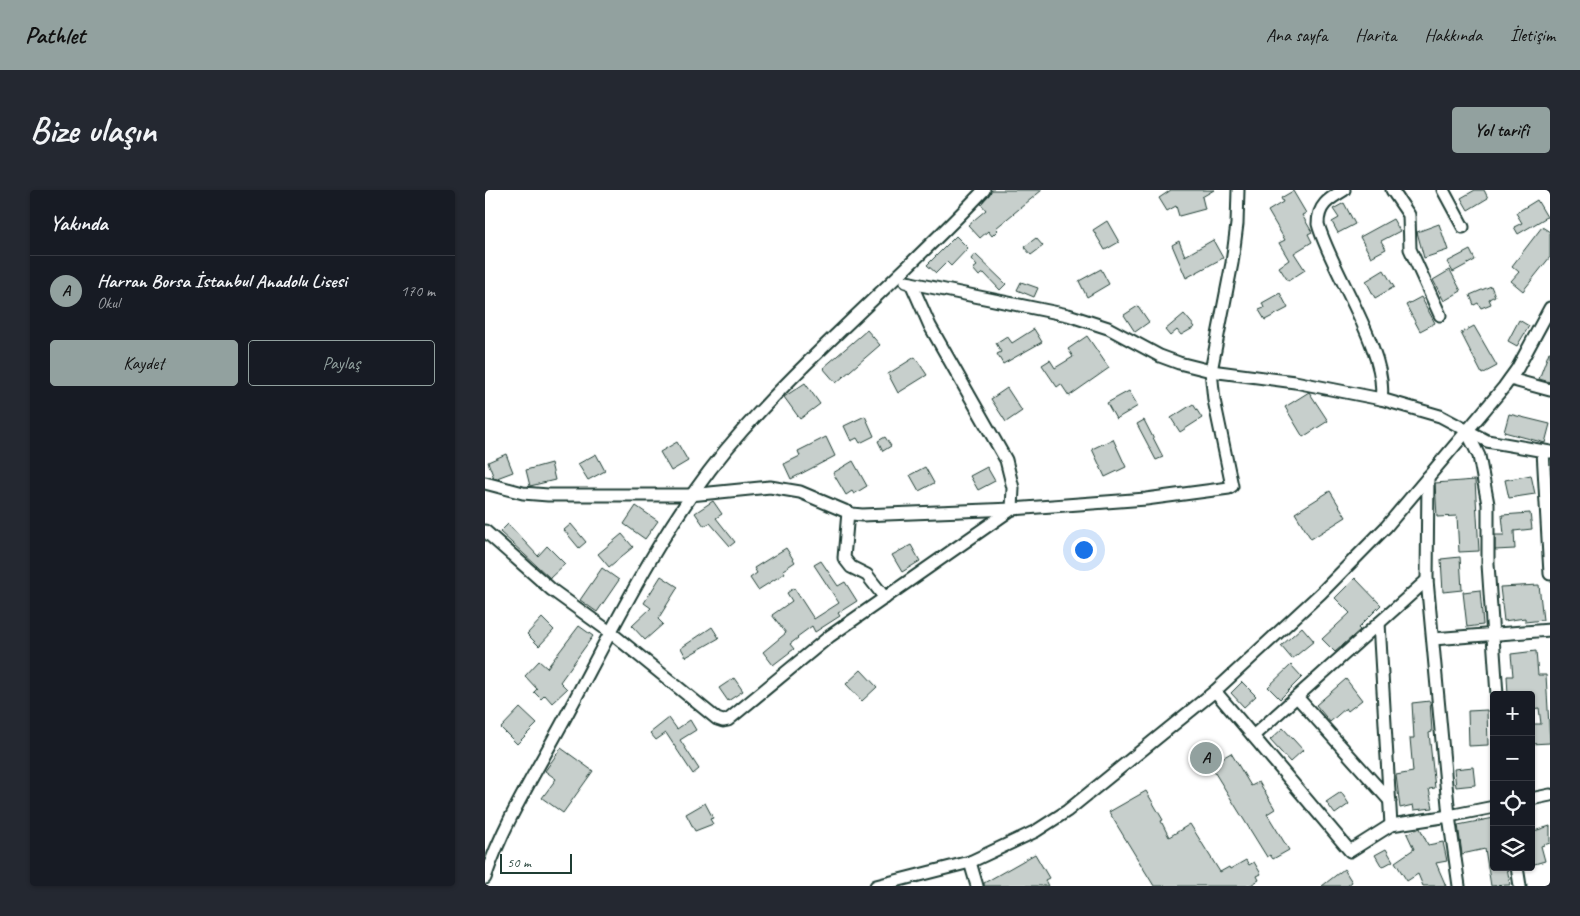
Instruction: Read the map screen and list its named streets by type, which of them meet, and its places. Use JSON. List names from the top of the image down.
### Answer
{
  "scale_bar": "50 m",
  "page": {
    "header": "Pathlet",
    "nav": [
      "Ana sayfa",
      "Harita",
      "Hakkında",
      "İletişim"
    ],
    "buttons": [
      "Yol tarifi",
      ["Kaydet", "Paylaş"]
    ],
    "title": "Bize ulaşın",
    "heading": "Yakında",
    "list": [
      {
        "mark": "A",
        "name": "Harran Borsa İstanbul Anadolu Lisesi",
        "note": "Okul",
        "value": "170 m"
      }
    ],
    "map_buttons": ["+", "−"],
    "pins": "A",
    "scale": "50 m"
  }
}
